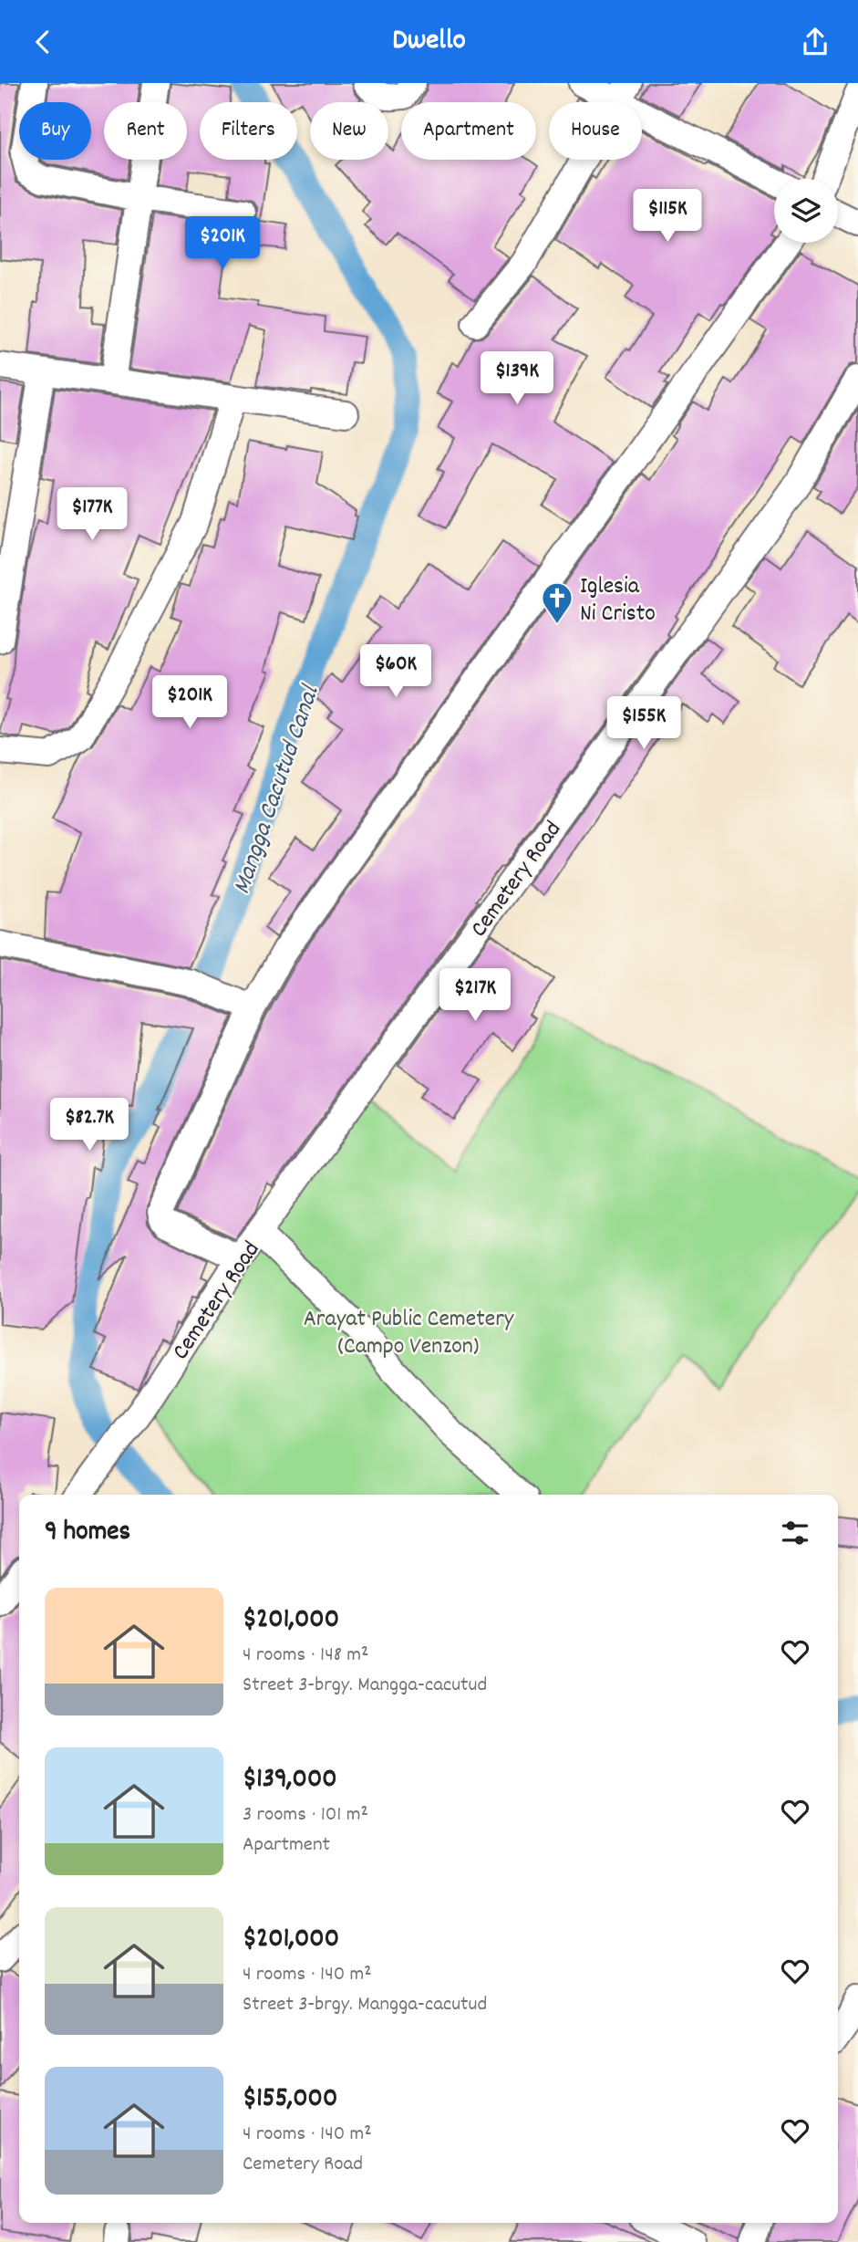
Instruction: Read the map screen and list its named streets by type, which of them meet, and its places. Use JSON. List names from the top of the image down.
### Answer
{
  "streets": {
    "street": ["Cemetery Road"]
  },
  "water": ["Mangga Cacutud Canal"],
  "parks": ["Arayat Public Cemetery (Campo Venzon)"],
  "places": {
    "church": ["Iglesia Ni Cristo"]
  },
  "page": {
    "header": "Dwello",
    "chip": [
      "Buy",
      "Rent",
      "Filters",
      "New",
      "Apartment",
      "House"
    ],
    "price": [
      "$115K",
      "$201K",
      "$139K",
      "$177K",
      "$60K",
      "$201K",
      "$155K",
      "$217K",
      "$82.7K"
    ],
    "heading": "9 homes",
    "list": [
      {
        "name": "$201,000",
        "note": "4 rooms · 148 m² · Street 3-brgy. Mangga-cacutud"
      },
      {
        "name": "$139,000",
        "note": "3 rooms · 101 m² · Apartment"
      },
      {
        "name": "$201,000",
        "note": "4 rooms · 140 m² · Street 3-brgy. Mangga-cacutud"
      },
      {
        "name": "$155,000",
        "note": "4 rooms · 140 m² · Cemetery Road"
      }
    ]
  }
}
